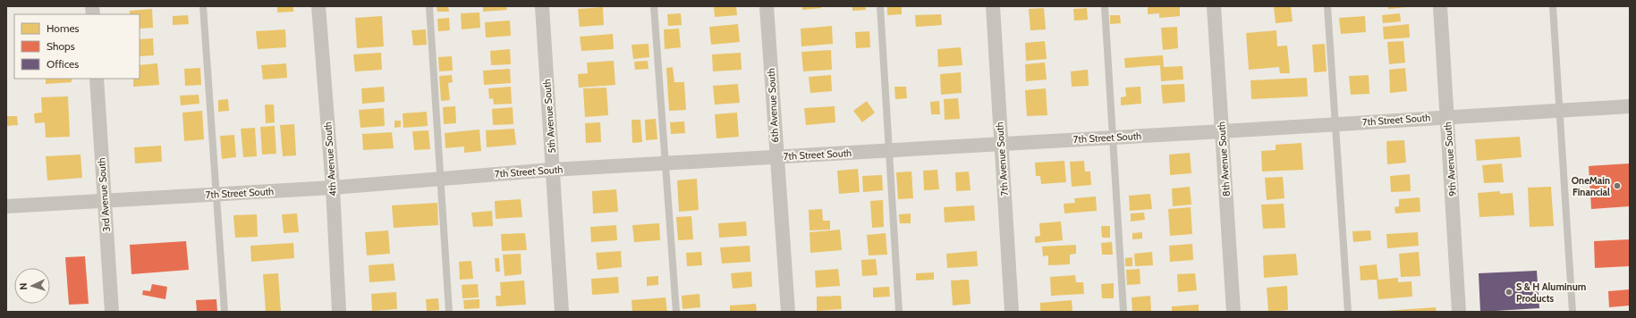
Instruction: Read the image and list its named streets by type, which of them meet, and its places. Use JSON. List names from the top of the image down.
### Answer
{
  "streets": {
    "street": [
      "6th Avenue South",
      "5th Avenue South",
      "7th Street South",
      "4th Avenue South",
      "7th Avenue South",
      "8th Avenue South",
      "9th Avenue South",
      "3rd Avenue South"
    ]
  },
  "crossings": [
    ["6th Avenue South", "7th Street South"],
    ["5th Avenue South", "7th Street South"],
    ["7th Street South", "4th Avenue South"],
    ["7th Street South", "7th Avenue South"],
    ["7th Street South", "8th Avenue South"],
    ["7th Street South", "9th Avenue South"],
    ["7th Street South", "3rd Avenue South"]
  ],
  "places": ["OneMain Financial", "S & H Aluminum Products"],
  "legend": ["Homes", "Shops", "Offices"],
  "north": "left"
}
